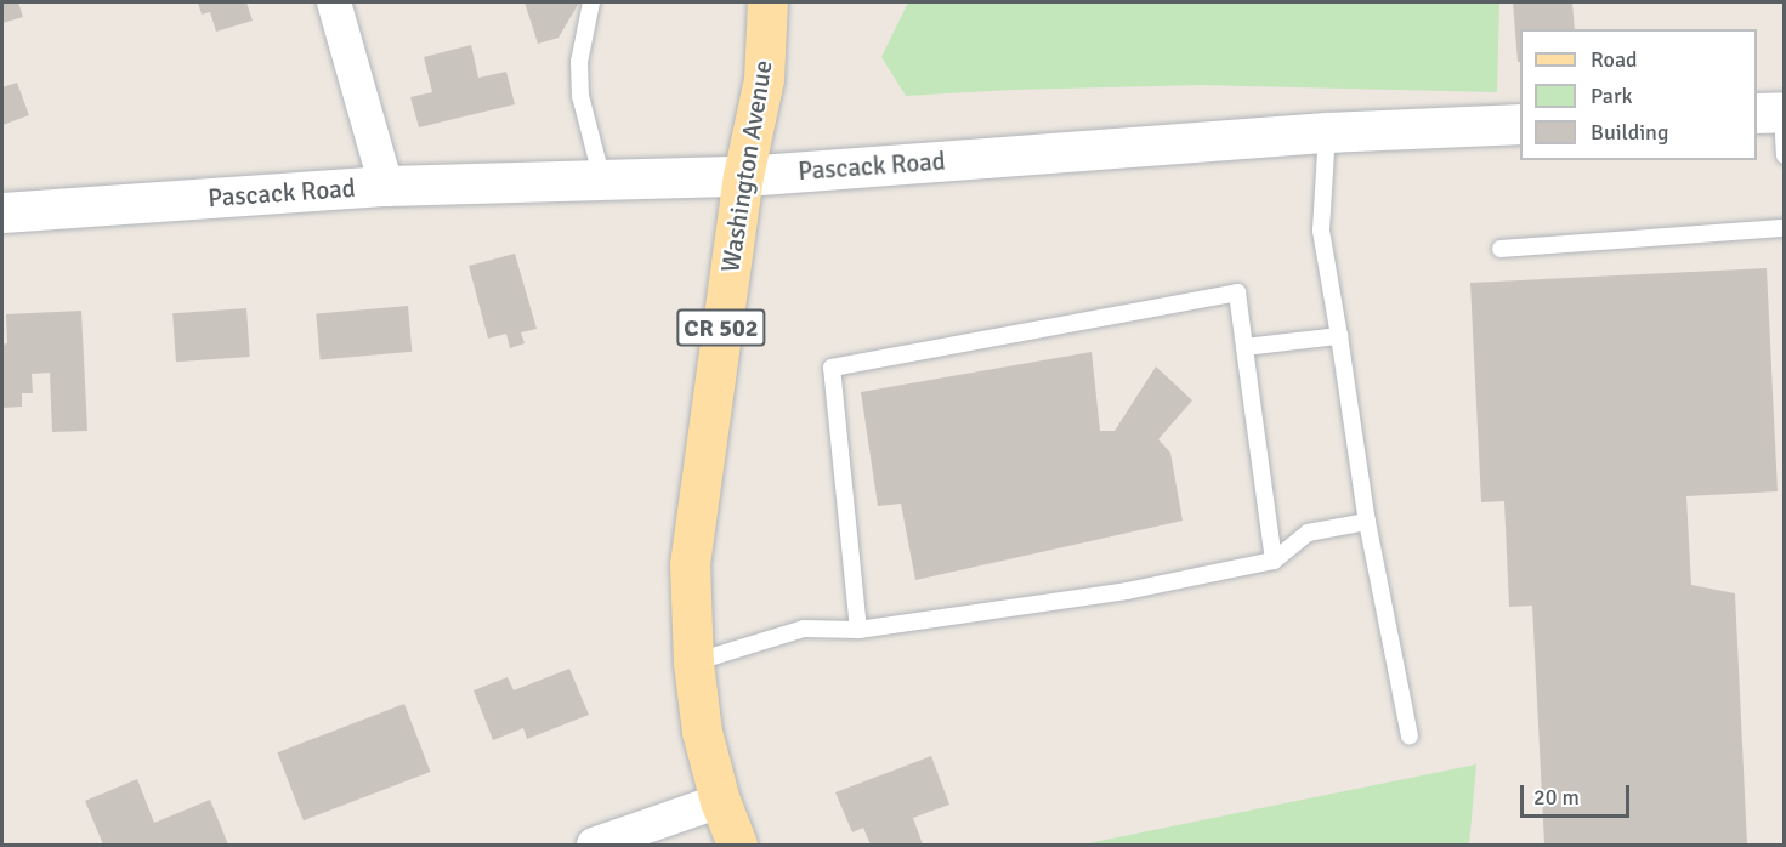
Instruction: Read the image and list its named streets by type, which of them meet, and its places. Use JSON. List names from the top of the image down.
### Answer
{
  "streets": {
    "main road": ["Washington Avenue", "CR 502"],
    "street": ["Pascack Road"]
  },
  "crossings": [
    ["Washington Avenue", "Pascack Road"]
  ],
  "legend": ["Road", "Park", "Building"],
  "scale_bar": "20 m"
}
